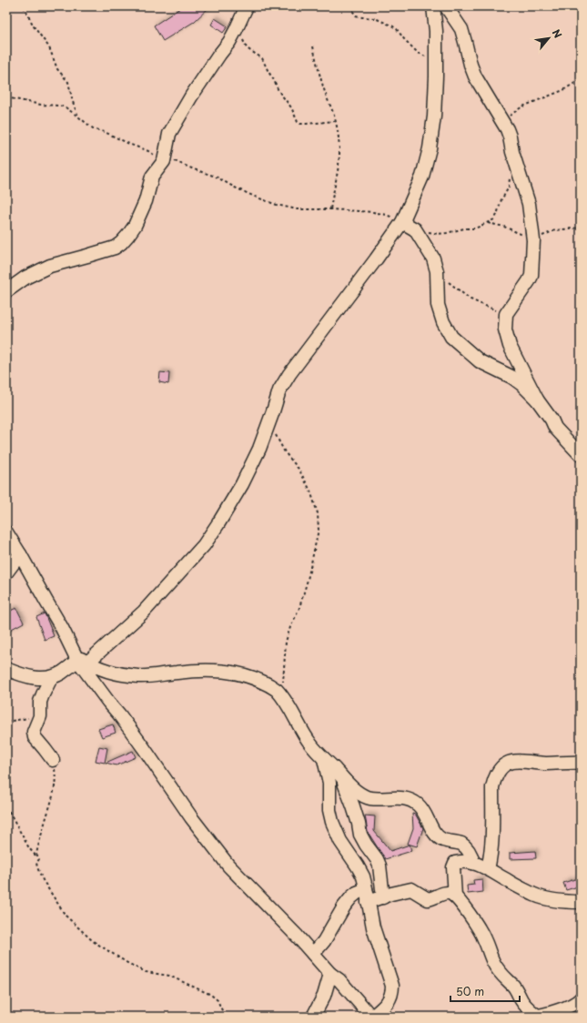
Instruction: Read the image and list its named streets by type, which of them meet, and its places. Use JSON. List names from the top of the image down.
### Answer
{
  "scale_bar": "50 m",
  "north": "top right"
}
